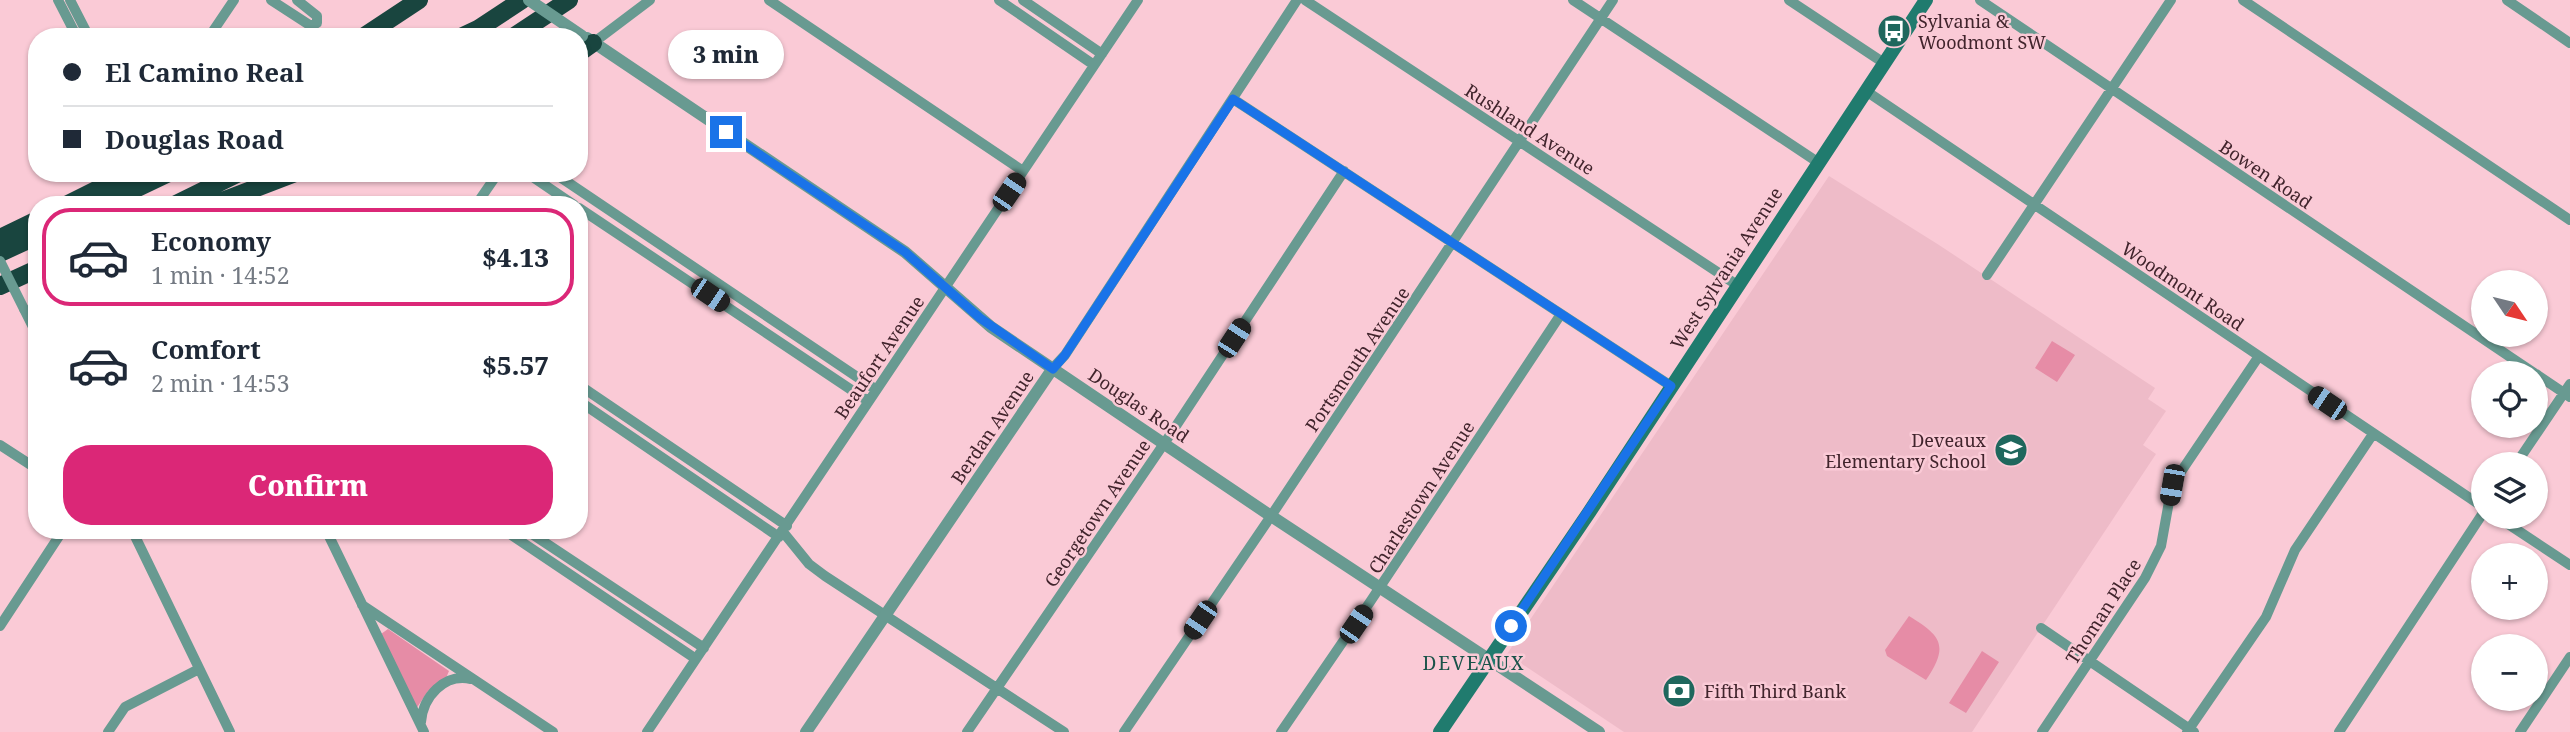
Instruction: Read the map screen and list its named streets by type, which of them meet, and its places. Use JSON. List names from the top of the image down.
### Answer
{
  "streets": {
    "main road": ["West Sylvania Avenue"],
    "street": [
      "Rushland Avenue",
      "Bowen Road",
      "Woodmont Road",
      "Beaufort Avenue",
      "Portsmouth Avenue",
      "Douglas Road",
      "Berdan Avenue",
      "Charlestown Avenue",
      "Georgetown Avenue",
      "Thoman Place"
    ]
  },
  "crossings": [
    ["Rushland Avenue", "West Sylvania Avenue"],
    ["Rushland Avenue", "Portsmouth Avenue"],
    ["West Sylvania Avenue", "Woodmont Road"],
    ["West Sylvania Avenue", "Douglas Road"],
    ["Woodmont Road", "Thoman Place"],
    ["Beaufort Avenue", "Douglas Road"],
    ["Portsmouth Avenue", "Douglas Road"],
    ["Douglas Road", "Berdan Avenue"],
    ["Douglas Road", "Charlestown Avenue"],
    ["Douglas Road", "Georgetown Avenue"]
  ],
  "districts": ["DEVEAUX"],
  "places": {
    "bus stop": ["Sylvania & Woodmont SW"],
    "school or university": ["Deveaux Elementary School"],
    "bank": ["Fifth Third Bank"]
  },
  "north": "bottom right",
  "page": {
    "banner": ["El Camino Real", "Douglas Road"],
    "bubble": "3 min",
    "list": [
      {
        "name": "Economy",
        "note": "1 min · 14:52",
        "value": "$4.13"
      },
      {
        "name": "Comfort",
        "note": "2 min · 14:53",
        "value": "$5.57"
      }
    ],
    "map_buttons": ["+", "−"],
    "buttons": "Confirm"
  }
}
